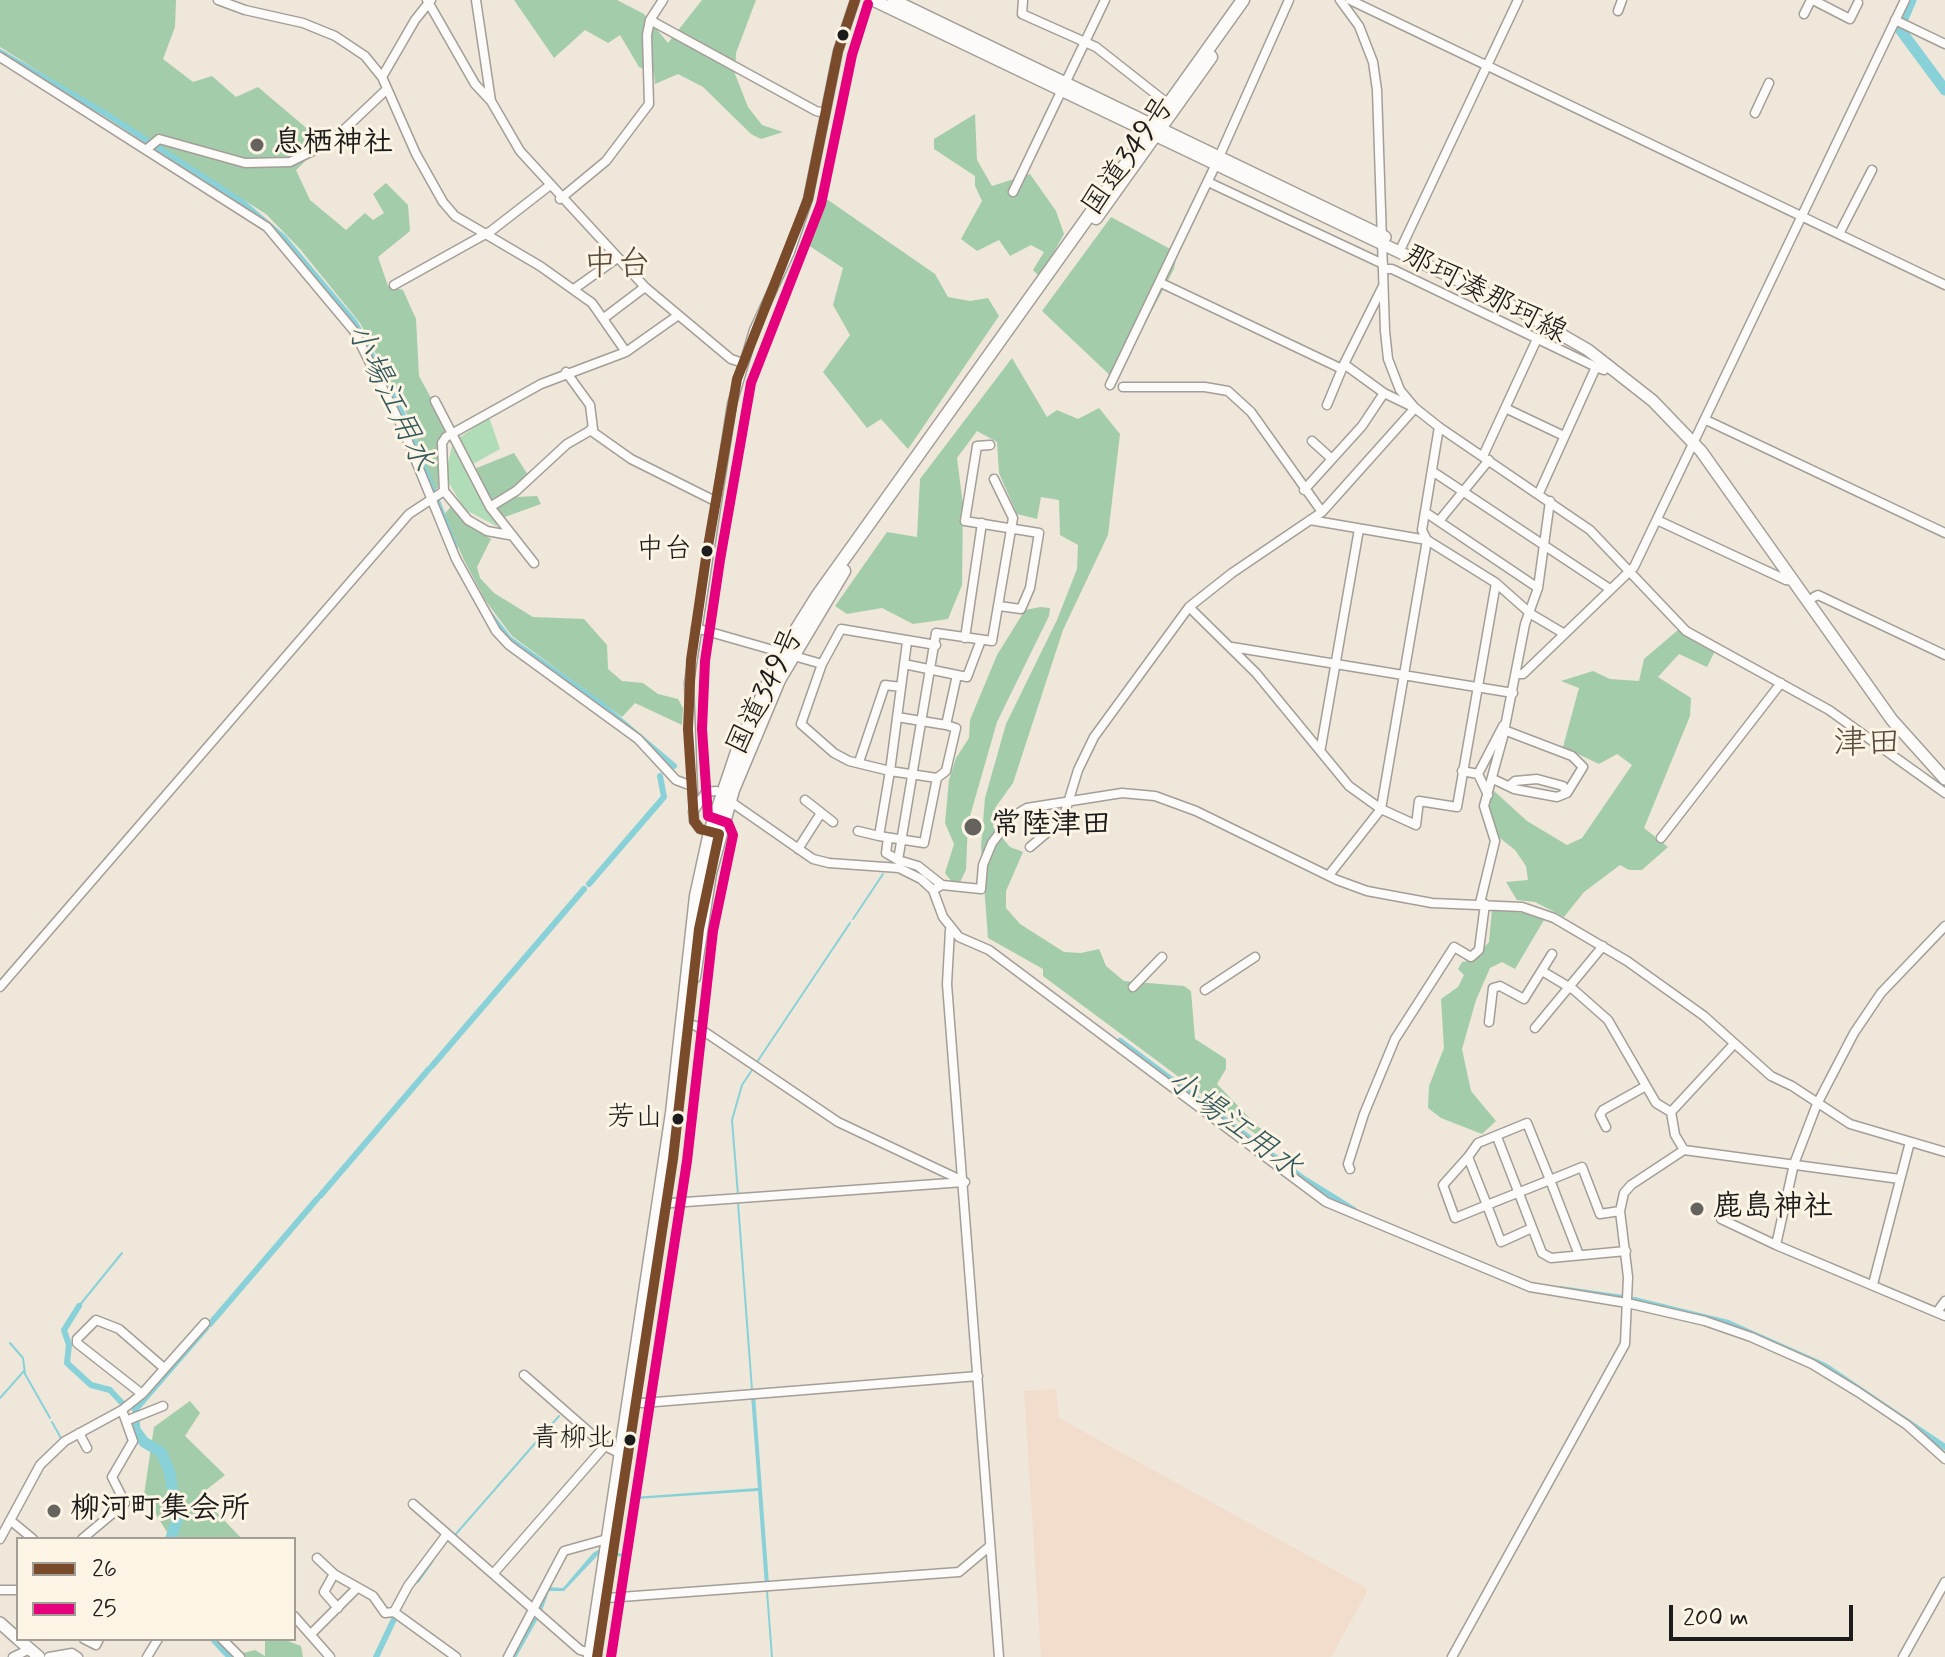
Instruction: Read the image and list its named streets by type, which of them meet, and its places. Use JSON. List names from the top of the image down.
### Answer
{
  "streets": {
    "highway": ["国道349号"],
    "main road": ["那珂湊那珂線"]
  },
  "crossings": [
    ["国道349号", "那珂湊那珂線"]
  ],
  "districts": ["中台", "津田"],
  "water": ["小場江用水"],
  "places": [
    "息栖神社",
    "中台",
    "常陸津田",
    "芳山",
    "鹿島神社",
    "青柳北",
    "柳河町集会所"
  ],
  "lines": ["transit line 26", "transit line 25"],
  "legend": ["26", "25"],
  "scale_bar": "200 m"
}
